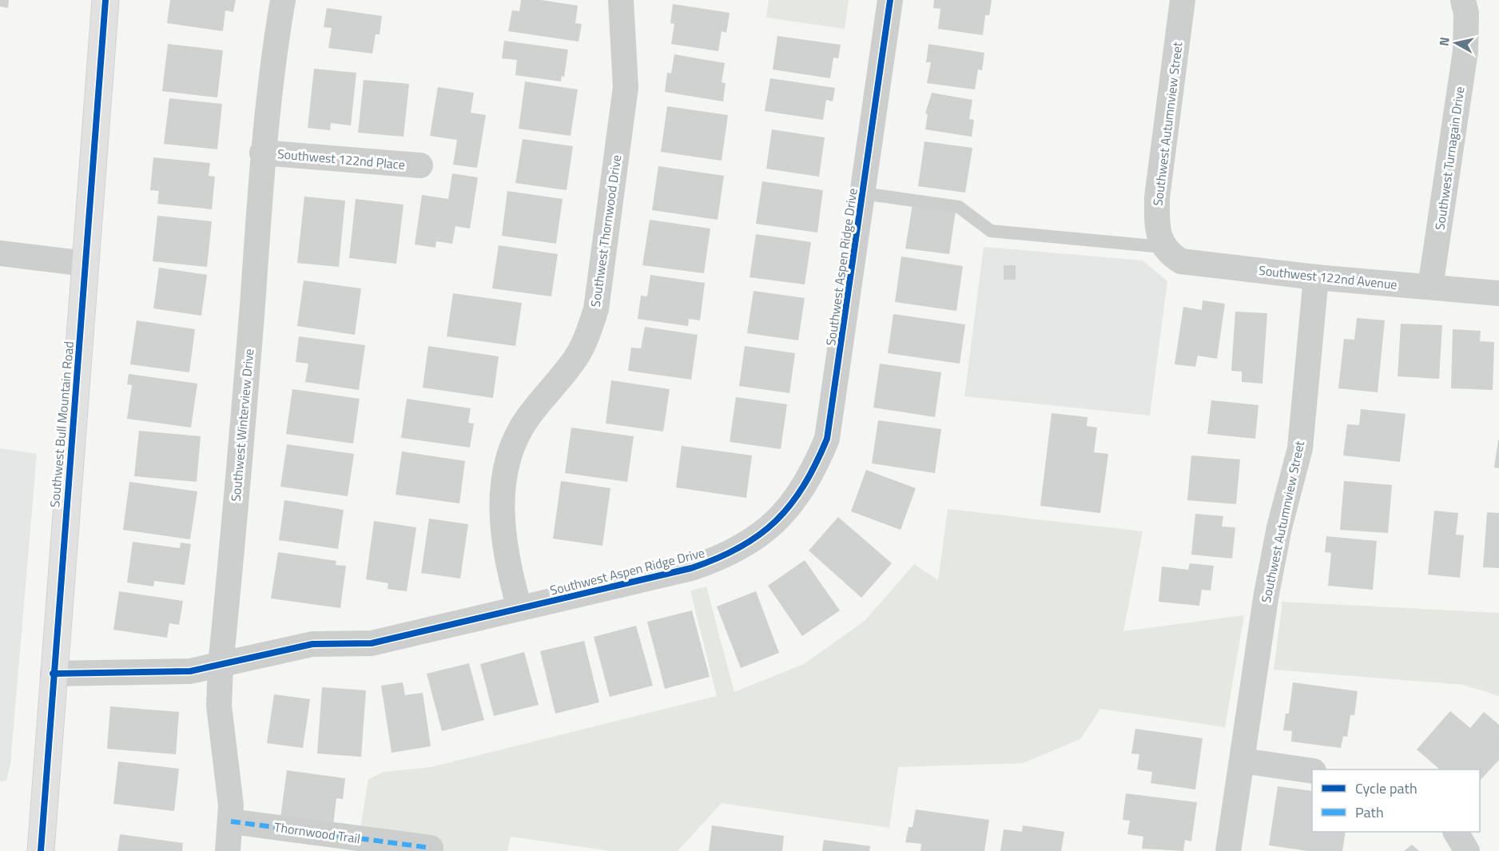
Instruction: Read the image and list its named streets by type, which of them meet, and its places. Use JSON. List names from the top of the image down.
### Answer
{
  "streets": {
    "main road": ["Southwest Bull Mountain Road"],
    "street": [
      "Southwest Autumnview Street",
      "Southwest Turnagain Drive",
      "Southwest 122nd Place",
      "Southwest Thornwood Drive",
      "Southwest Aspen Ridge Drive",
      "Southwest 122nd Avenue",
      "Southwest Winterview Drive",
      "Thornwood Trail"
    ]
  },
  "crossings": [
    ["Southwest Autumnview Street", "Southwest 122nd Avenue"],
    ["Southwest Turnagain Drive", "Southwest 122nd Avenue"],
    ["Southwest 122nd Place", "Southwest Winterview Drive"],
    ["Southwest Thornwood Drive", "Southwest Aspen Ridge Drive"],
    ["Southwest Aspen Ridge Drive", "Southwest Bull Mountain Road"],
    ["Southwest Aspen Ridge Drive", "Southwest Winterview Drive"],
    ["Southwest Winterview Drive", "Thornwood Trail"]
  ],
  "legend": ["Cycle path", "Path"],
  "north": "left"
}
